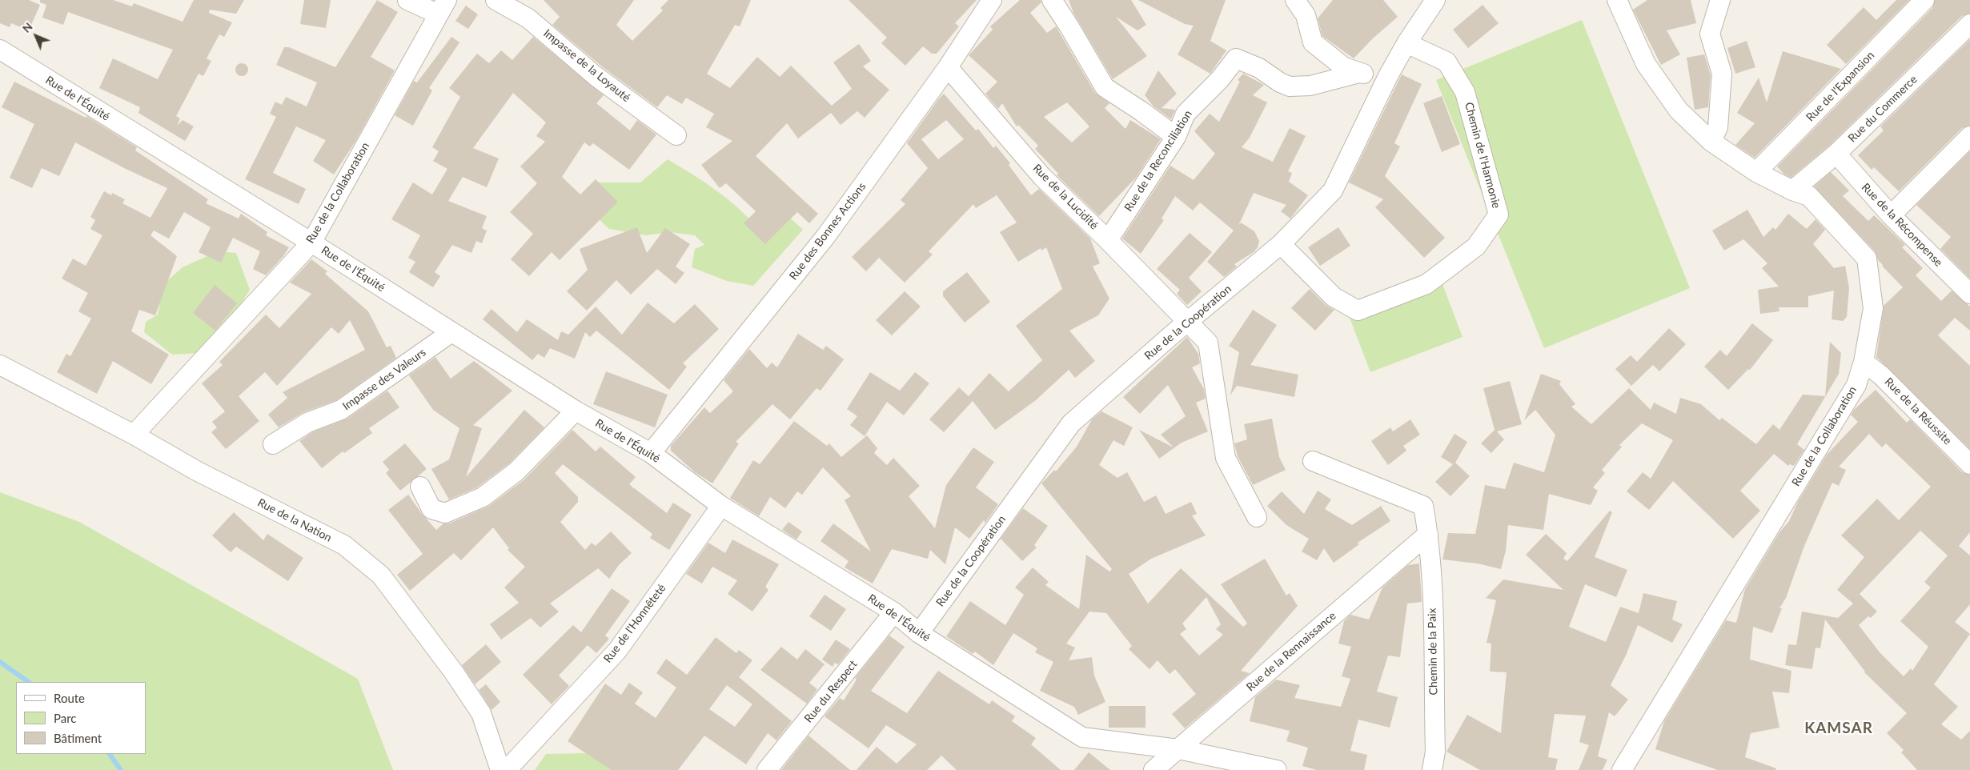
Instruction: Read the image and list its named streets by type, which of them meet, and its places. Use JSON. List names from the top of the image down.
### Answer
{
  "streets": {
    "street": [
      "Impasse de la Loyauté",
      "Rue de l'Expansion",
      "Rue de l'Équité",
      "Rue du Commerce",
      "Chemin de l'Harmonie",
      "Rue de la Reconciliation",
      "Rue de la Collaboration",
      "Rue de la Lucidité",
      "Rue de la Récompense",
      "Rue des Bonnes Actions",
      "Rue de la Coopération",
      "Impasse des Valeurs",
      "Rue de la Réussite",
      "Rue de la Nation",
      "Rue de l'Honnêteté",
      "Rue de la Rennaissance",
      "Chemin de la Paix",
      "Rue du Respect"
    ]
  },
  "crossings": [
    ["Rue de l'Expansion", "Rue de la Collaboration"],
    ["Rue de l'Équité", "Rue de la Collaboration"],
    ["Rue de l'Équité", "Rue des Bonnes Actions"],
    ["Rue de l'Équité", "Rue de la Coopération"],
    ["Rue de l'Équité", "Impasse des Valeurs"],
    ["Rue de l'Équité", "Rue de l'Honnêteté"],
    ["Rue de l'Équité", "Rue de la Rennaissance"],
    ["Rue de l'Équité", "Rue du Respect"],
    ["Rue du Commerce", "Rue de la Collaboration"],
    ["Rue du Commerce", "Rue de la Récompense"],
    ["Chemin de l'Harmonie", "Rue de la Coopération"],
    ["Rue de la Reconciliation", "Rue de la Lucidité"],
    ["Rue de la Collaboration", "Rue de la Réussite"],
    ["Rue de la Collaboration", "Rue de la Nation"],
    ["Rue de la Lucidité", "Rue des Bonnes Actions"],
    ["Rue de la Lucidité", "Rue de la Coopération"],
    ["Rue de la Rennaissance", "Chemin de la Paix"]
  ],
  "districts": ["KAMSAR"],
  "legend": ["Route", "Parc", "Bâtiment"],
  "north": "top left"
}
